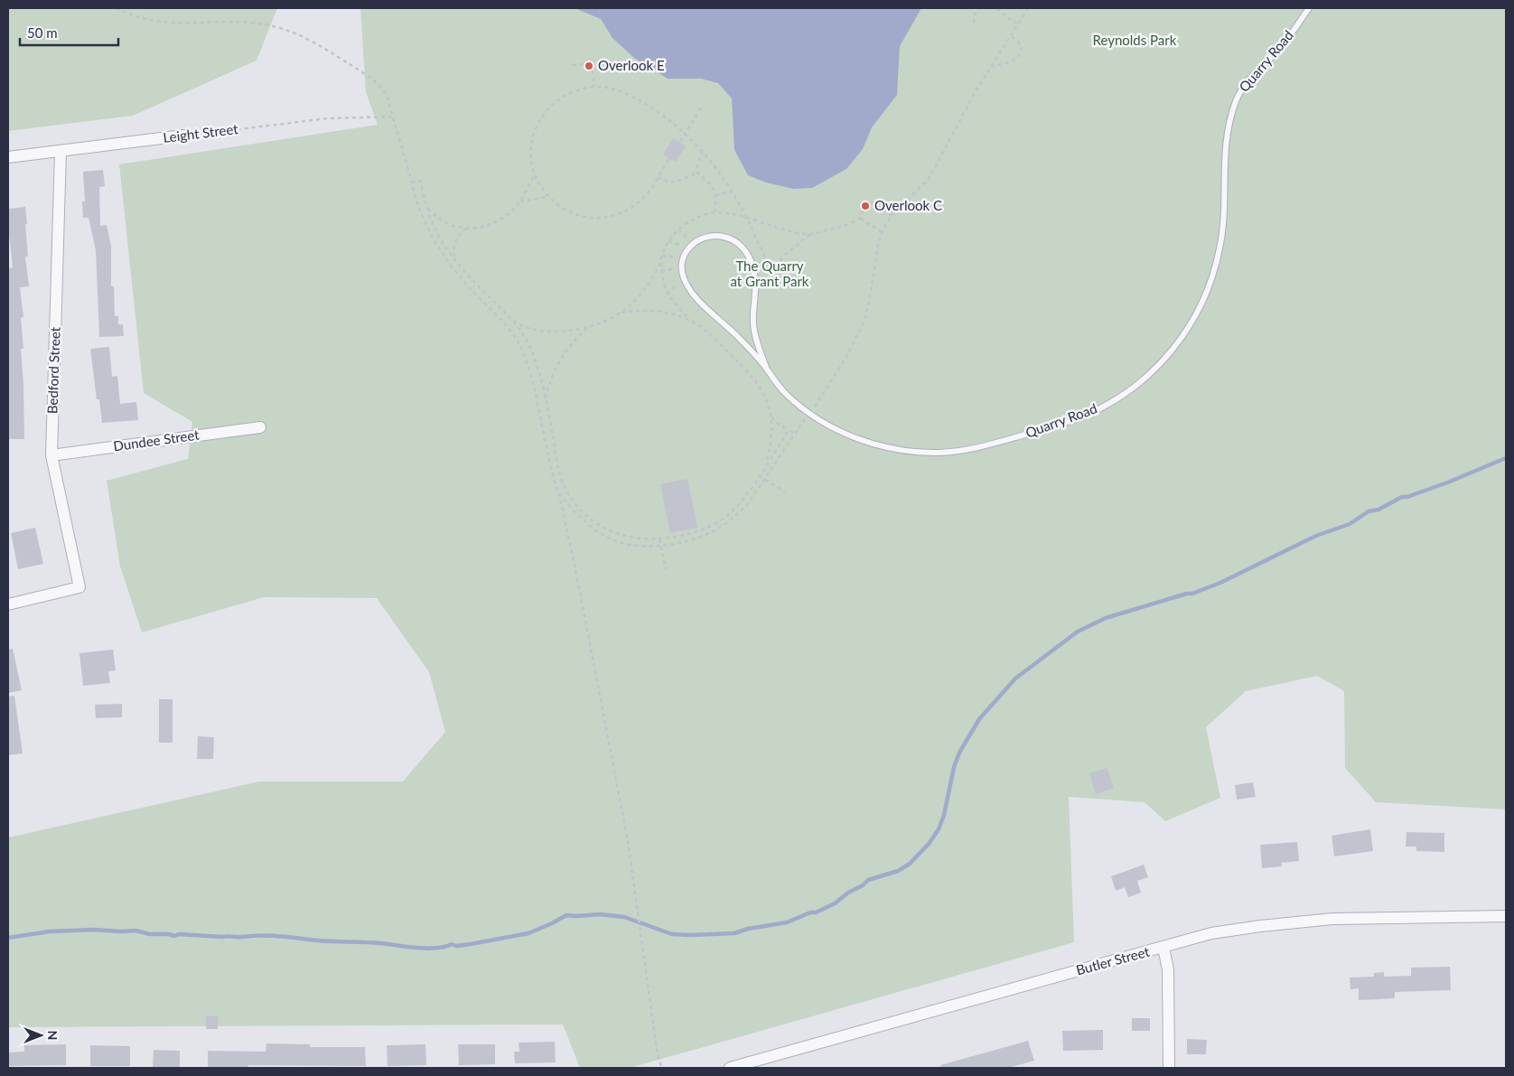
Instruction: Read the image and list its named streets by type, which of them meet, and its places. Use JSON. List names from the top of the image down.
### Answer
{
  "streets": {
    "street": [
      "Leight Street",
      "Bedford Street",
      "Dundee Street",
      "Butler Street"
    ],
    "lane": ["Quarry Road"]
  },
  "crossings": [
    ["Leight Street", "Bedford Street"],
    ["Bedford Street", "Dundee Street"]
  ],
  "parks": ["Reynolds Park", "The Quarry at Grant Park"],
  "places": ["Overlook E", "Overlook C"],
  "scale_bar": "50 m",
  "north": "right"
}
